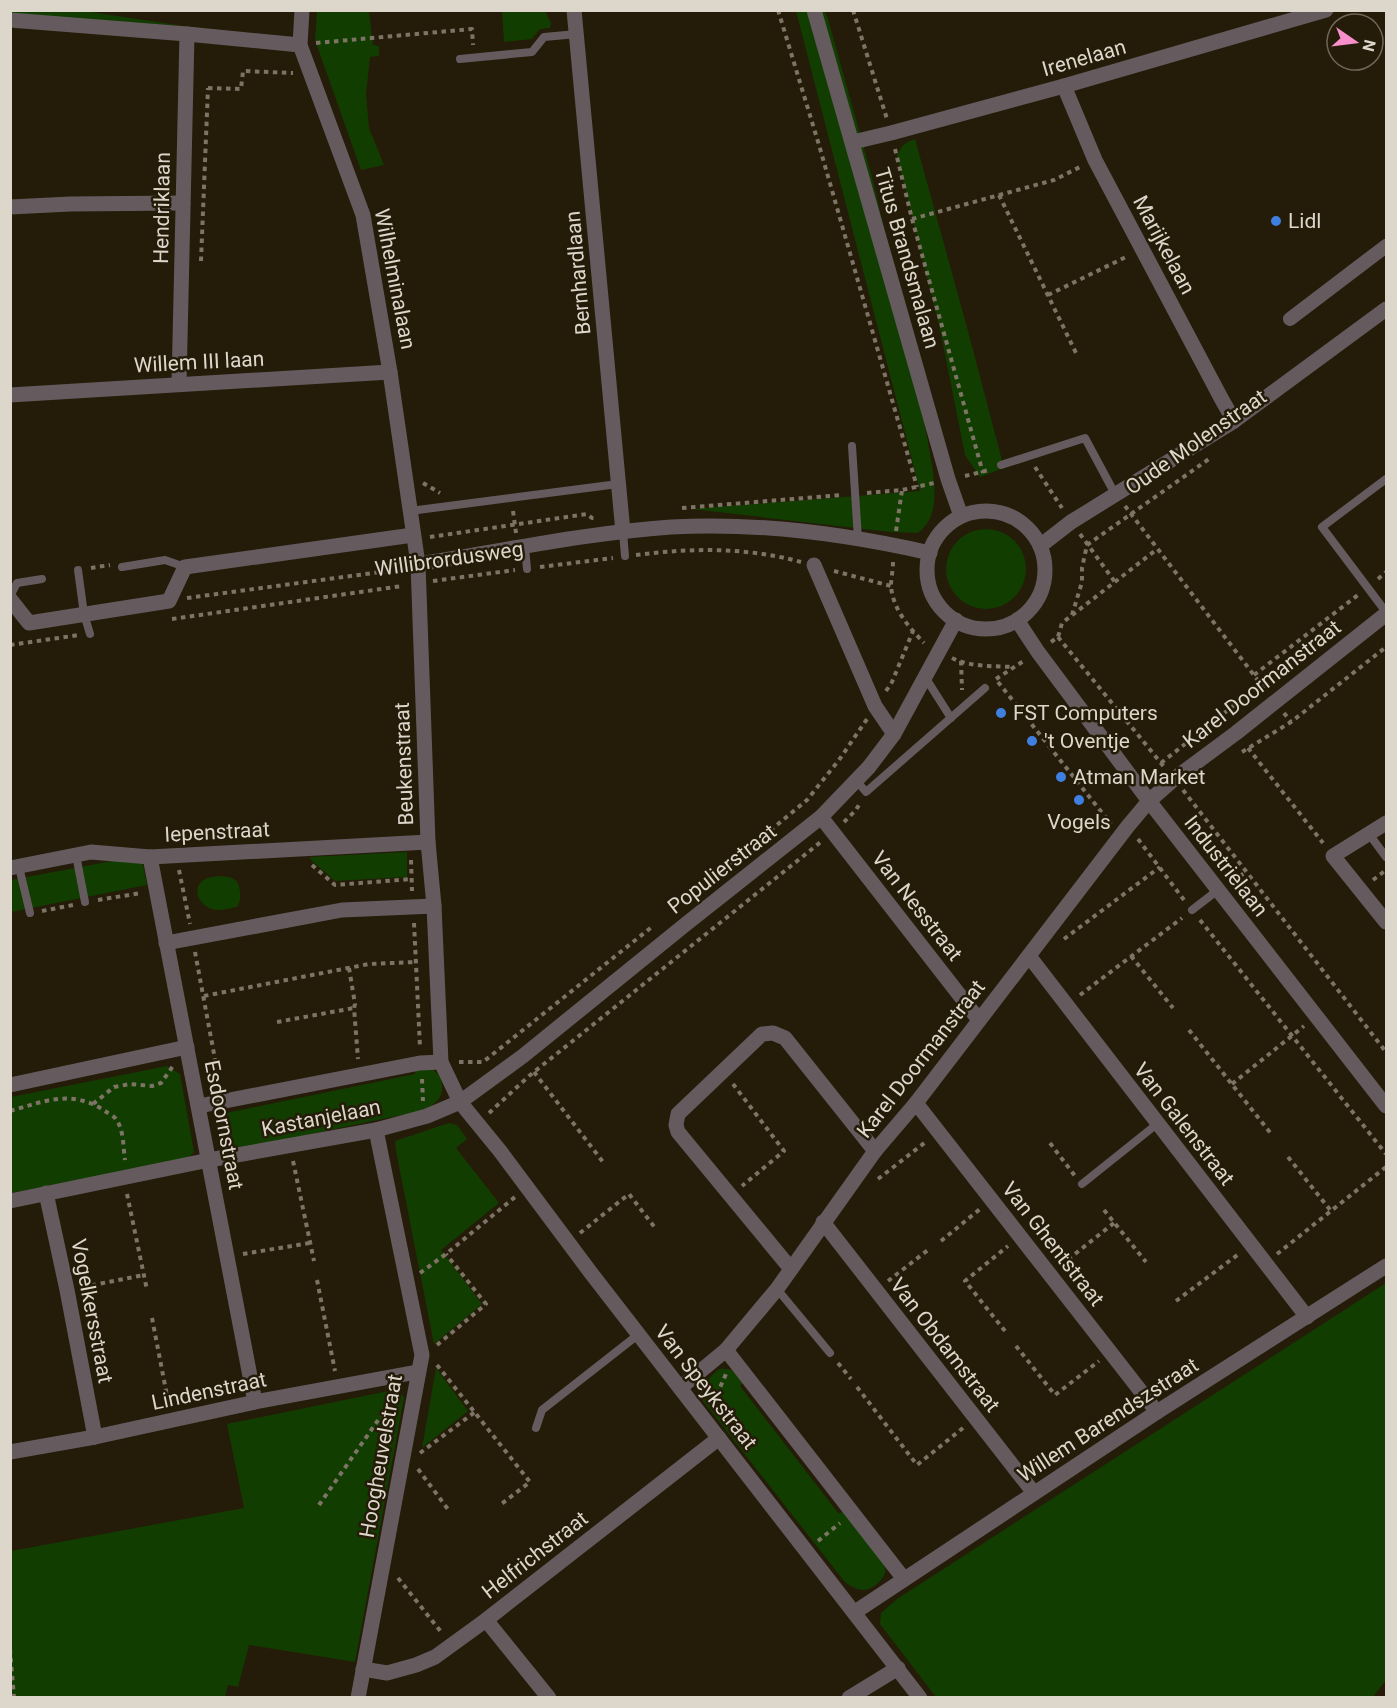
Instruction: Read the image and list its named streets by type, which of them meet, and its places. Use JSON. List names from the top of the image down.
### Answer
{
  "streets": {
    "street": [
      "Irenelaan",
      "Hendriklaan",
      "Marijkelaan",
      "Titus Brandsmalaan",
      "Bernhardlaan",
      "Wilhelminalaan",
      "Willem III laan",
      "Oude Molenstraat",
      "Willibrordusweg",
      "Karel Doormanstraat",
      "Beukenstraat",
      "Iepenstraat",
      "Industrielaan",
      "Populierstraat",
      "Van Nesstraat",
      "Kastanjelaan",
      "Van Galenstraat",
      "Esdoornstraat",
      "Van Ghentstraat",
      "Vogelkersstraat",
      "Van Obdamstraat",
      "Van Speykstraat",
      "Lindenstraat",
      "Willem Barendszstraat",
      "Hoogheuvelstraat",
      "Helfrichstraat"
    ]
  },
  "crossings": [
    ["Irenelaan", "Marijkelaan"],
    ["Irenelaan", "Titus Brandsmalaan"],
    ["Hendriklaan", "Willem III laan"],
    ["Marijkelaan", "Oude Molenstraat"],
    ["Titus Brandsmalaan", "Oude Molenstraat"],
    ["Titus Brandsmalaan", "Willibrordusweg"],
    ["Titus Brandsmalaan", "Industrielaan"],
    ["Titus Brandsmalaan", "Populierstraat"],
    ["Bernhardlaan", "Willibrordusweg"],
    ["Wilhelminalaan", "Willem III laan"],
    ["Wilhelminalaan", "Willibrordusweg"],
    ["Wilhelminalaan", "Beukenstraat"],
    ["Oude Molenstraat", "Willibrordusweg"],
    ["Oude Molenstraat", "Industrielaan"],
    ["Oude Molenstraat", "Populierstraat"],
    ["Willibrordusweg", "Beukenstraat"],
    ["Willibrordusweg", "Industrielaan"],
    ["Willibrordusweg", "Populierstraat"],
    ["Karel Doormanstraat", "Industrielaan"],
    ["Karel Doormanstraat", "Van Nesstraat"],
    ["Karel Doormanstraat", "Van Galenstraat"],
    ["Karel Doormanstraat", "Van Ghentstraat"],
    ["Karel Doormanstraat", "Van Obdamstraat"],
    ["Karel Doormanstraat", "Van Speykstraat"],
    ["Beukenstraat", "Iepenstraat"],
    ["Beukenstraat", "Populierstraat"],
    ["Beukenstraat", "Kastanjelaan"],
    ["Beukenstraat", "Van Speykstraat"],
    ["Iepenstraat", "Esdoornstraat"],
    ["Industrielaan", "Populierstraat"],
    ["Populierstraat", "Van Nesstraat"],
    ["Populierstraat", "Kastanjelaan"],
    ["Populierstraat", "Van Speykstraat"],
    ["Kastanjelaan", "Esdoornstraat"],
    ["Kastanjelaan", "Vogelkersstraat"],
    ["Kastanjelaan", "Van Speykstraat"],
    ["Kastanjelaan", "Hoogheuvelstraat"],
    ["Van Galenstraat", "Willem Barendszstraat"],
    ["Esdoornstraat", "Lindenstraat"],
    ["Van Ghentstraat", "Willem Barendszstraat"],
    ["Vogelkersstraat", "Lindenstraat"],
    ["Van Obdamstraat", "Willem Barendszstraat"],
    ["Van Speykstraat", "Willem Barendszstraat"],
    ["Van Speykstraat", "Helfrichstraat"],
    ["Lindenstraat", "Hoogheuvelstraat"],
    ["Hoogheuvelstraat", "Helfrichstraat"]
  ],
  "places": [
    "Lidl",
    "FST Computers",
    "'t Oventje",
    "Atman Market",
    "Vogels"
  ],
  "north": "right"
}
